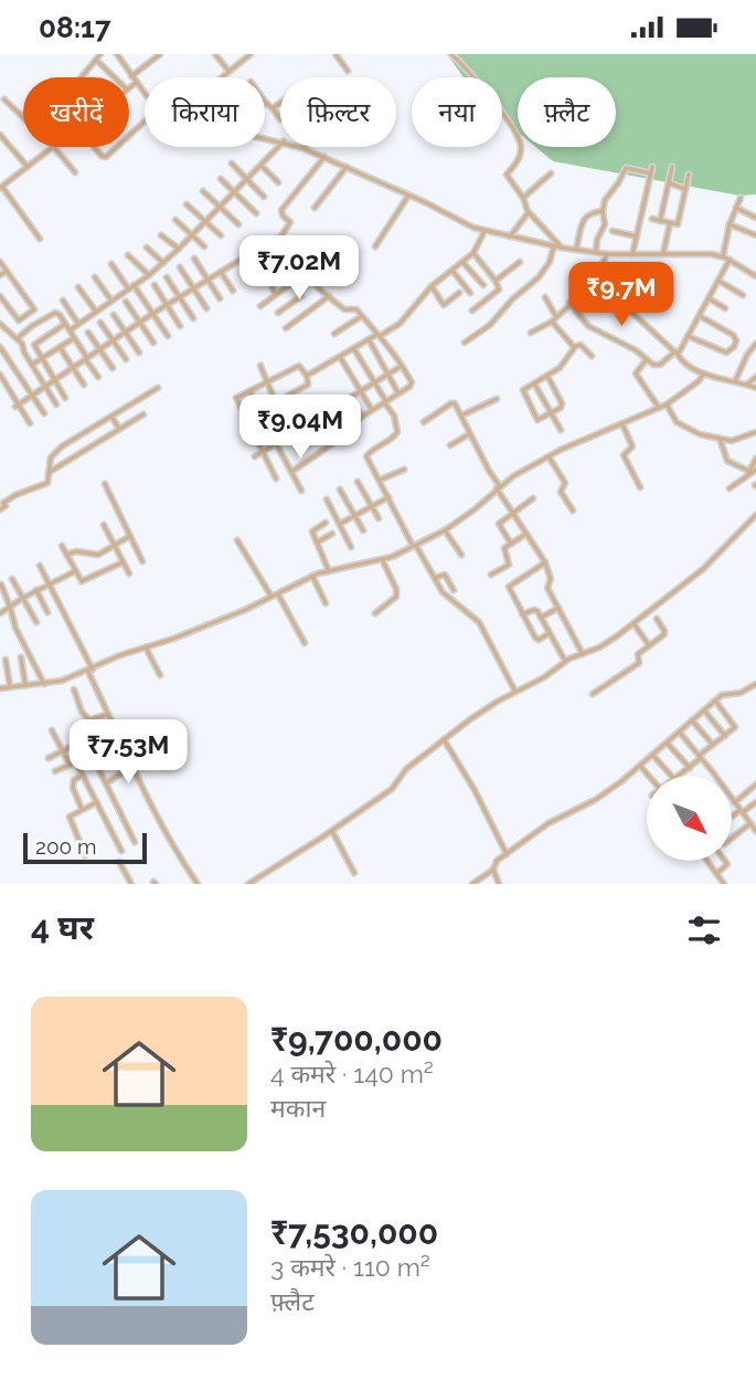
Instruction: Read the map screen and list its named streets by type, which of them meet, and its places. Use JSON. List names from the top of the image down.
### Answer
{
  "scale_bar": "200 m",
  "north": "bottom right",
  "page": {
    "status": "08:17",
    "chip": [
      "खरीदें",
      "किराया",
      "फ़िल्टर",
      "नया",
      "फ़्लैट"
    ],
    "price": [
      "₹7.02M",
      "₹9.7M",
      "₹9.04M",
      "₹7.53M"
    ],
    "scale": "200 m",
    "heading": "4 घर",
    "list": [
      {
        "name": "₹9,700,000",
        "note": "4 कमरे · 140 m² · मकान"
      },
      {
        "name": "₹7,530,000",
        "note": "3 कमरे · 110 m² · फ़्लैट"
      }
    ]
  }
}
